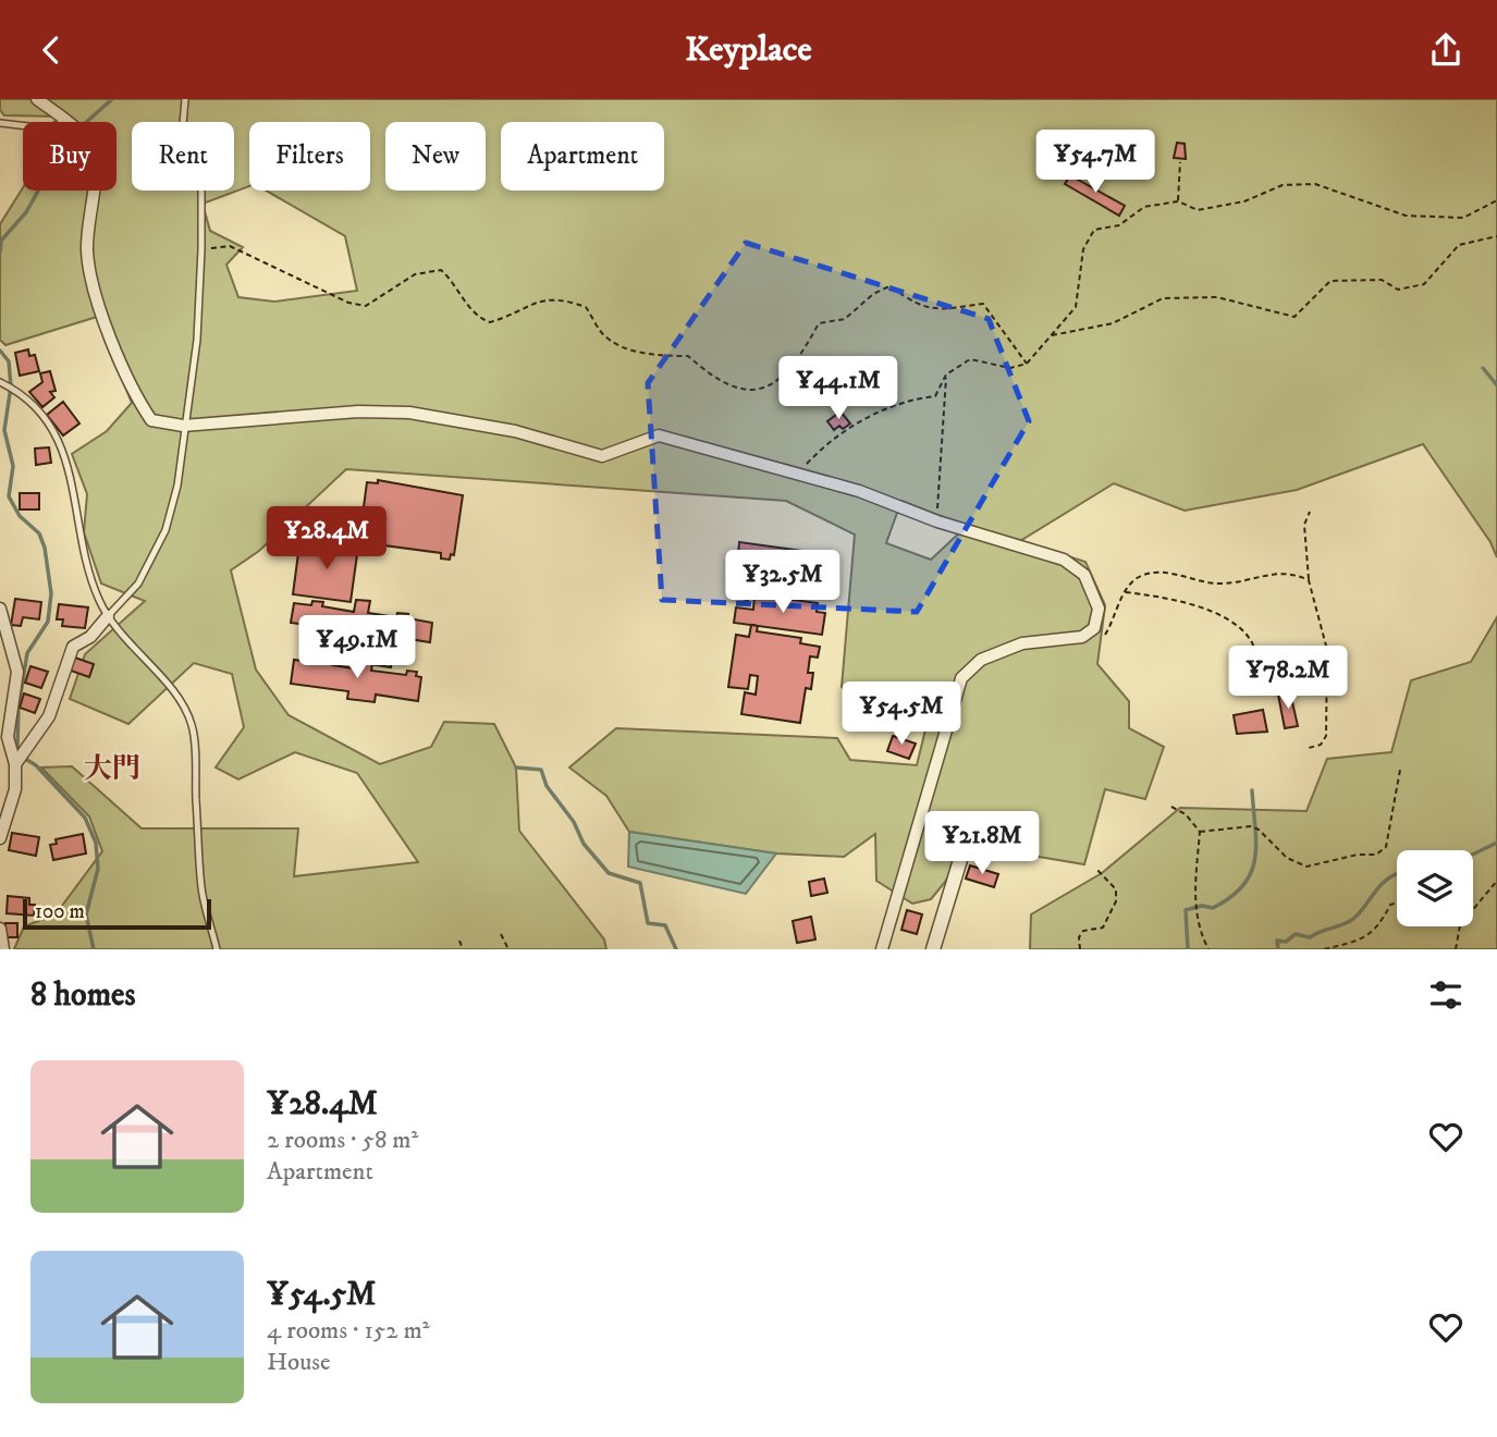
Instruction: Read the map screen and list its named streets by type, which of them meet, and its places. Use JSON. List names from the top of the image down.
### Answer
{
  "districts": ["大門"],
  "scale_bar": "100 m",
  "page": {
    "header": "Keyplace",
    "chip": [
      "Buy",
      "Rent",
      "Filters",
      "New",
      "Apartment"
    ],
    "price": [
      "¥54.7M",
      "¥44.1M",
      "¥28.4M",
      "¥32.5M",
      "¥49.1M",
      "¥78.2M",
      "¥54.5M",
      "¥21.8M"
    ],
    "scale": "100 m",
    "heading": "8 homes",
    "list": [
      {
        "name": "¥28.4M",
        "note": "2 rooms · 58 m² · Apartment"
      },
      {
        "name": "¥54.5M",
        "note": "4 rooms · 152 m² · House"
      }
    ]
  }
}
